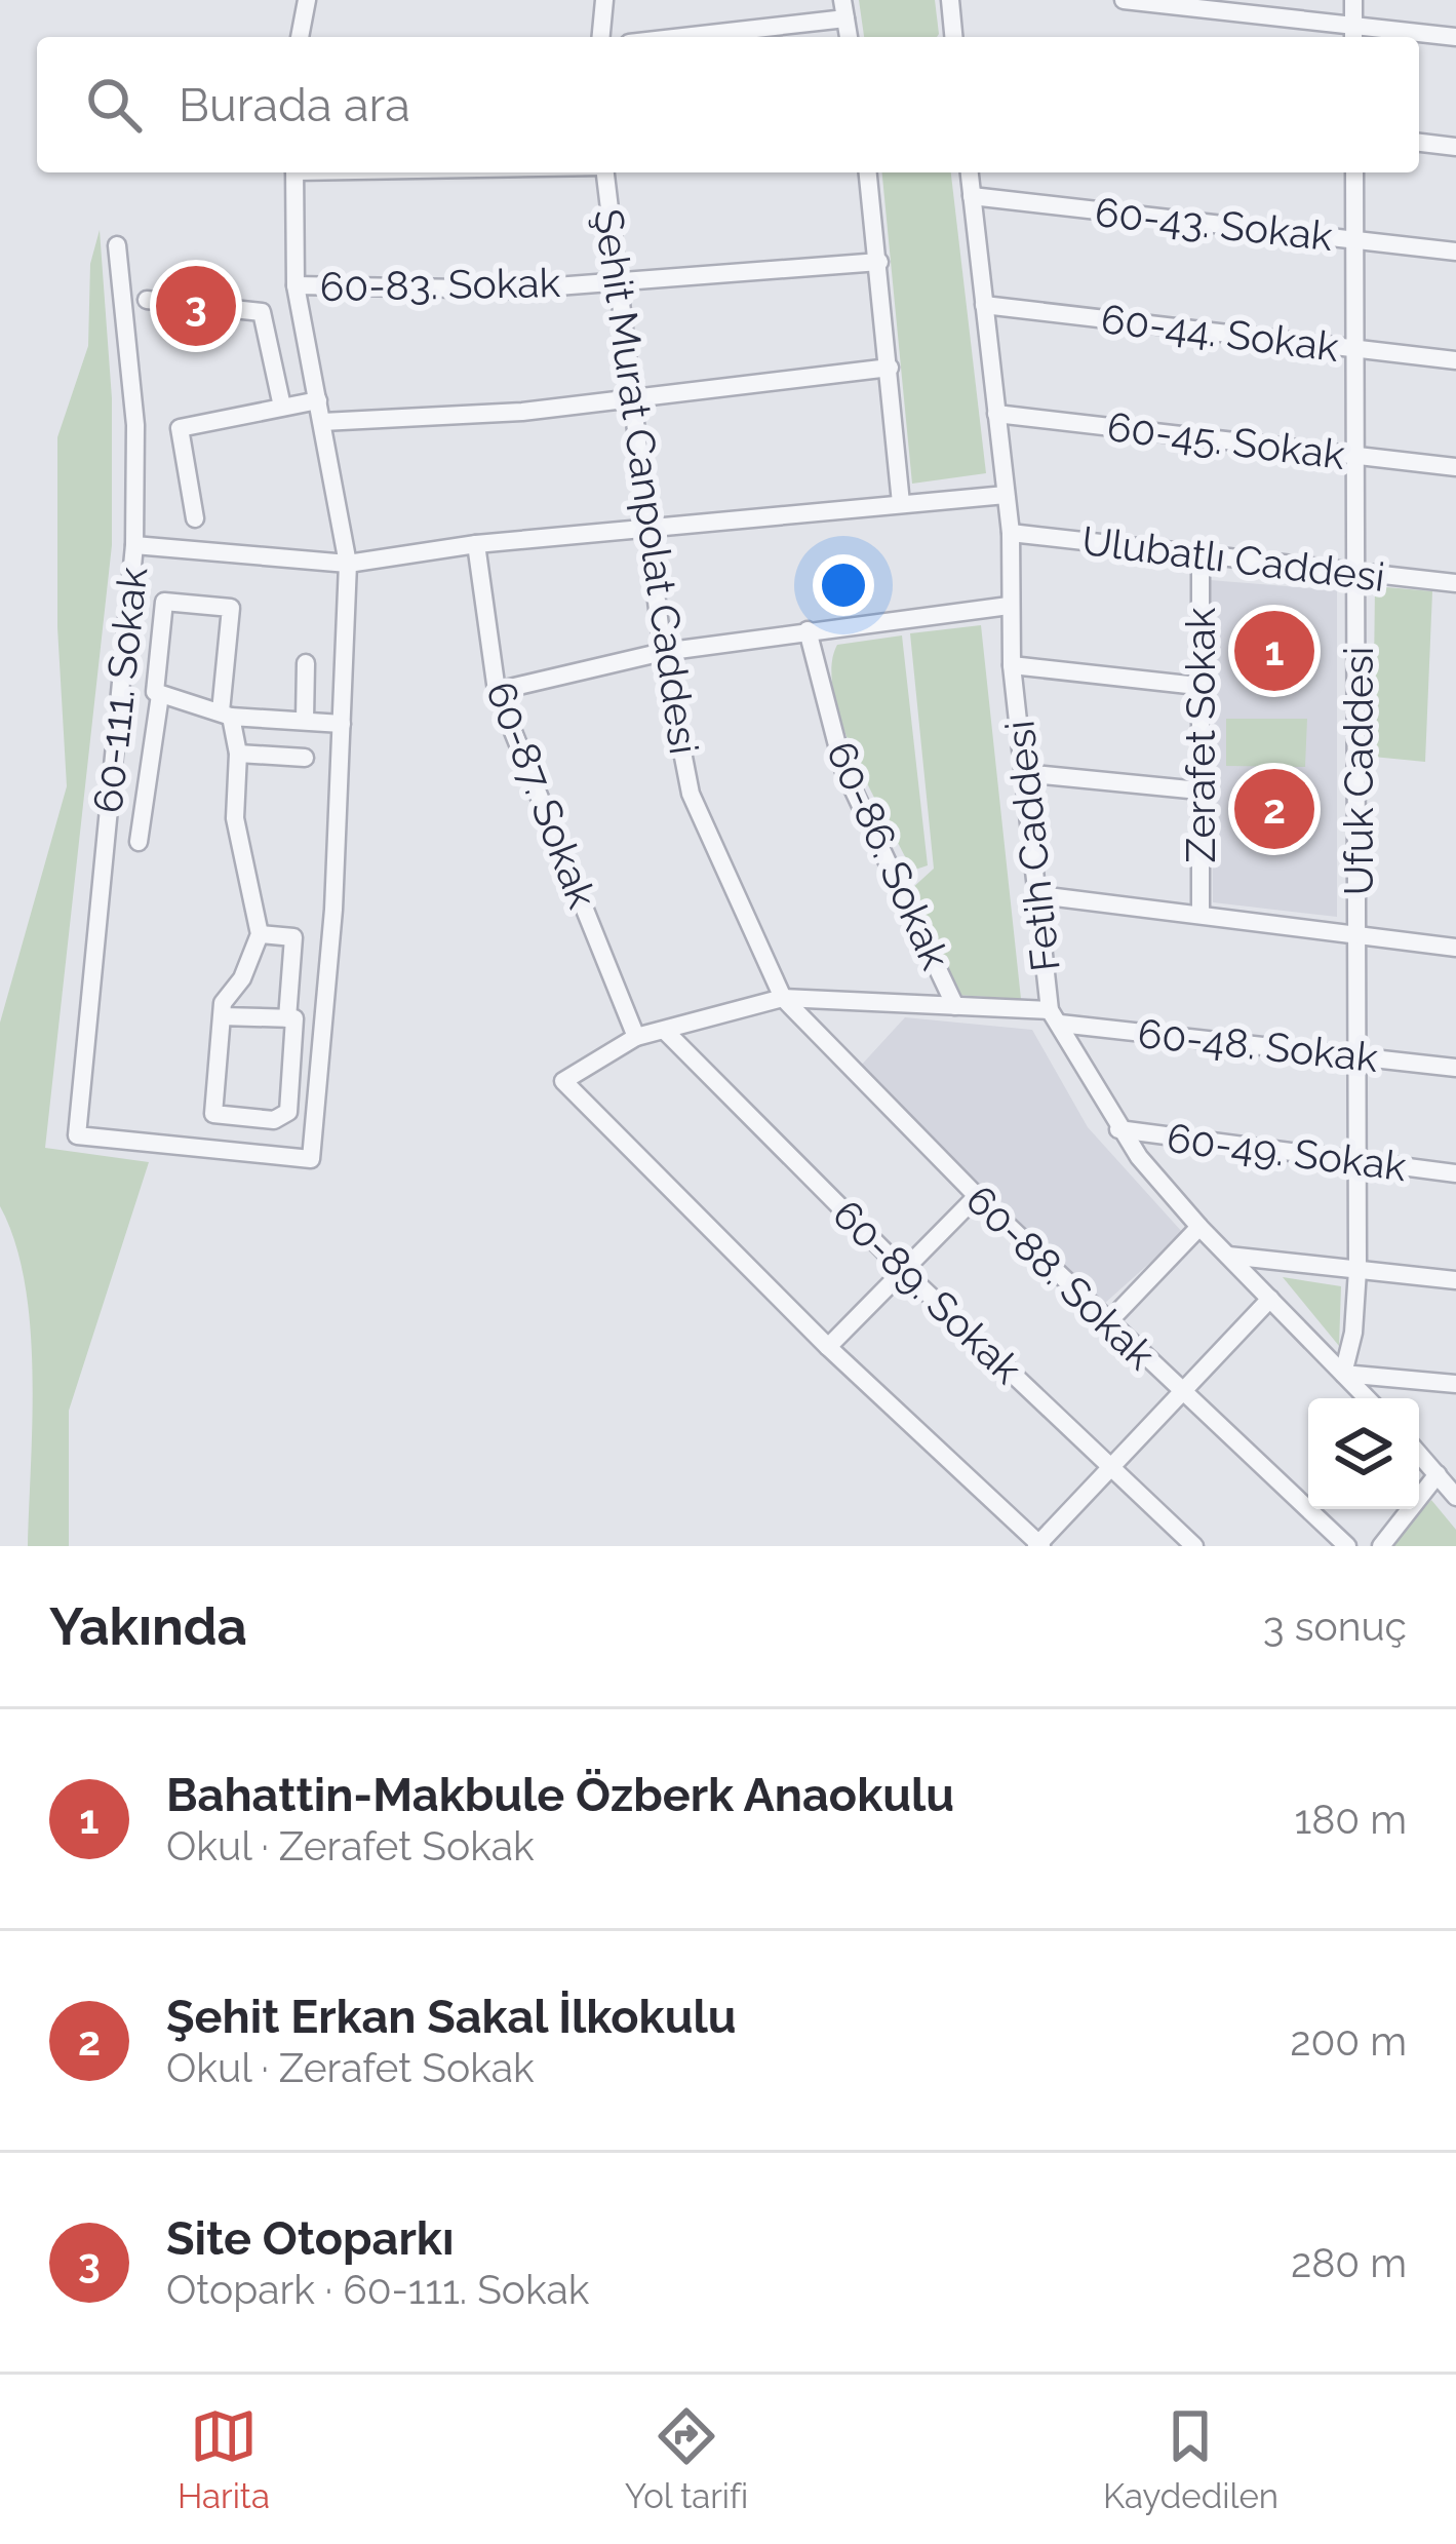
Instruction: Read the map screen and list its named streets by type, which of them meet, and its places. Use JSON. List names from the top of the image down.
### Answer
{
  "streets": {
    "street": [
      "60-43. Sokak",
      "60-83. Sokak",
      "60-44. Sokak",
      "60-45. Sokak",
      "Şehit Murat Canpolat Caddesi",
      "Ulubatlı Caddesi",
      "60-111. Sokak",
      "Zerafet Sokak",
      "Ufuk Caddesi",
      "60-87. Sokak",
      "Fetih Caddesi",
      "60-86. Sokak",
      "60-48. Sokak",
      "60-49. Sokak",
      "60-88. Sokak",
      "60-89. Sokak"
    ]
  },
  "crossings": [
    ["60-43. Sokak", "Ufuk Caddesi"],
    ["60-43. Sokak", "Fetih Caddesi"],
    ["60-83. Sokak", "Şehit Murat Canpolat Caddesi"],
    ["60-44. Sokak", "Ufuk Caddesi"],
    ["60-44. Sokak", "Fetih Caddesi"],
    ["60-45. Sokak", "Ufuk Caddesi"],
    ["60-45. Sokak", "Fetih Caddesi"],
    ["Şehit Murat Canpolat Caddesi", "60-48. Sokak"],
    ["Şehit Murat Canpolat Caddesi", "60-88. Sokak"],
    ["Ulubatlı Caddesi", "Zerafet Sokak"],
    ["Ulubatlı Caddesi", "Ufuk Caddesi"],
    ["Ulubatlı Caddesi", "Fetih Caddesi"],
    ["Ufuk Caddesi", "Fetih Caddesi"],
    ["Ufuk Caddesi", "60-48. Sokak"],
    ["Ufuk Caddesi", "60-49. Sokak"],
    ["60-87. Sokak", "60-48. Sokak"],
    ["Fetih Caddesi", "60-48. Sokak"],
    ["Fetih Caddesi", "60-49. Sokak"],
    ["60-86. Sokak", "60-48. Sokak"],
    ["60-48. Sokak", "60-88. Sokak"],
    ["60-48. Sokak", "60-89. Sokak"]
  ],
  "page": {
    "search": "Burada ara",
    "pins": ["3", "1", "2"],
    "heading": ["Yakında", "3 sonuç"],
    "list": [
      {
        "mark": "1",
        "name": "Bahattin-Makbule Özberk Anaokulu",
        "note": "Okul · Zerafet Sokak",
        "value": "180 m"
      },
      {
        "mark": "2",
        "name": "Şehit Erkan Sakal İlkokulu",
        "note": "Okul · Zerafet Sokak",
        "value": "200 m"
      },
      {
        "mark": "3",
        "name": "Site Otoparkı",
        "note": "Otopark · 60-111. Sokak",
        "value": "280 m"
      }
    ],
    "nav": ["Harita", "Yol tarifi", "Kaydedilen"]
  }
}
